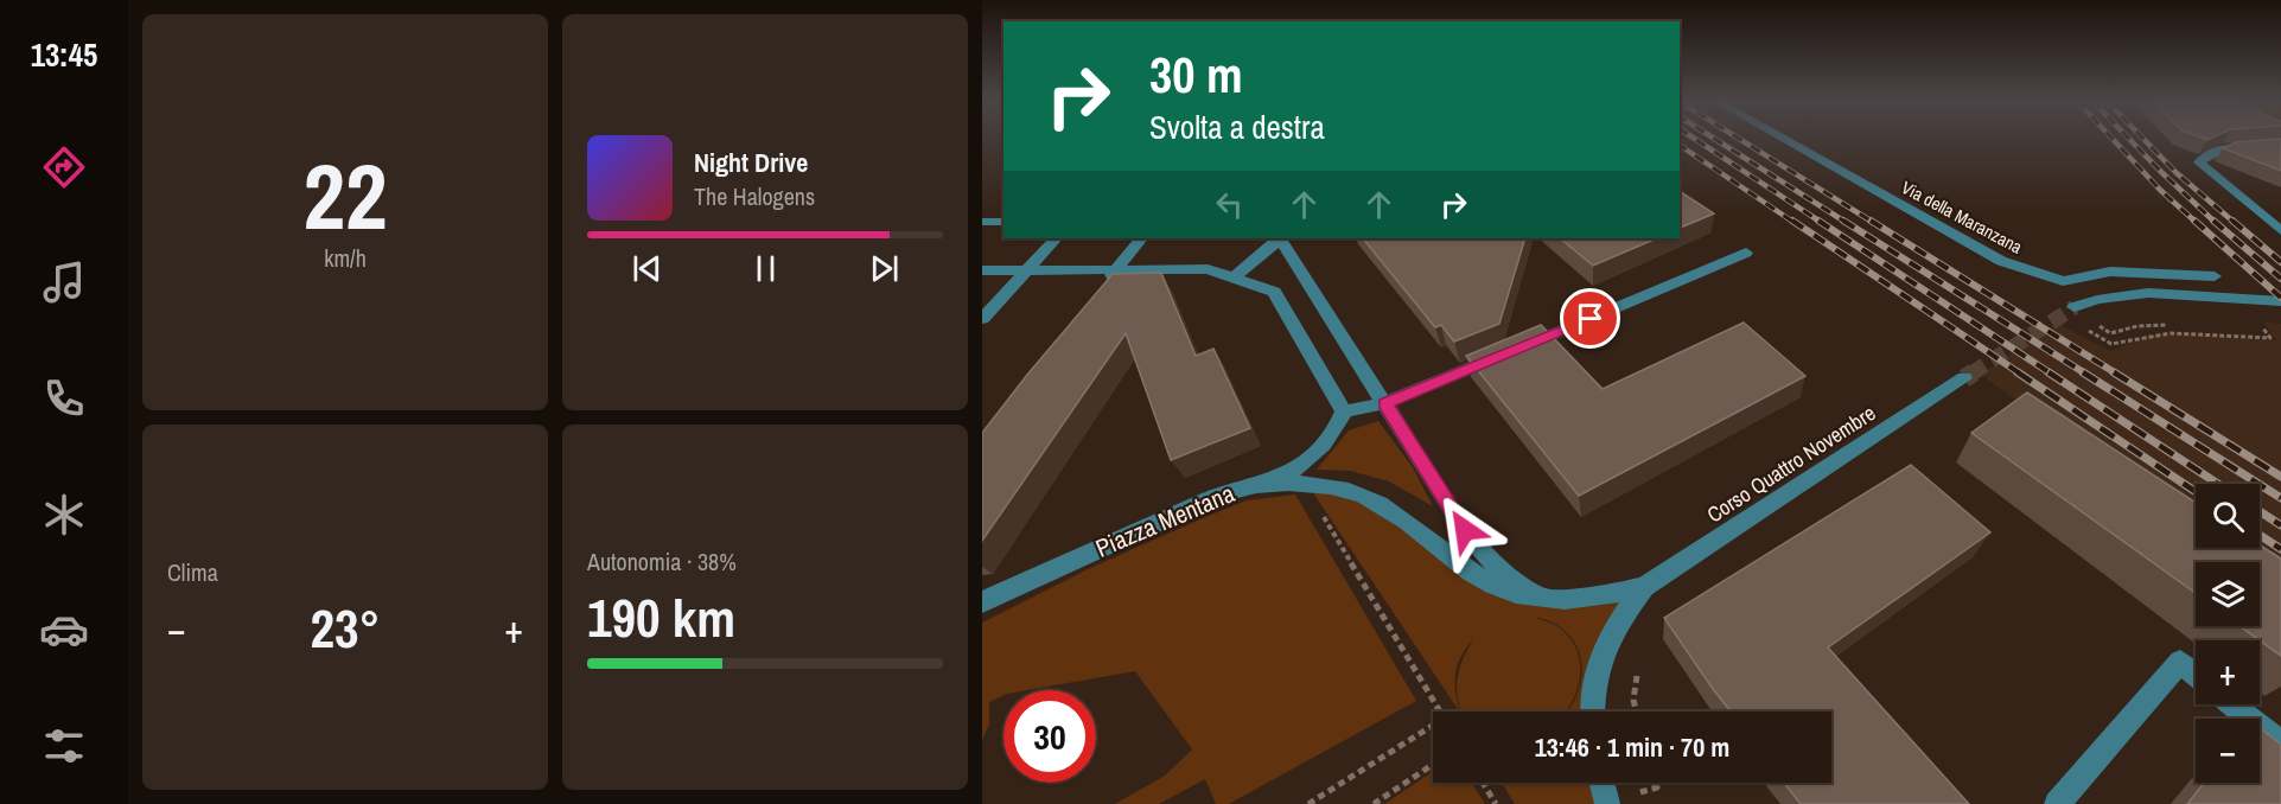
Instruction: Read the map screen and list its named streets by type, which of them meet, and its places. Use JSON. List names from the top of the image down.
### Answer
{
  "streets": {
    "street": ["Via della Maranzana", "Corso Quattro Novembre", "Piazza Mentana"]
  },
  "crossings": [
    ["Corso Quattro Novembre", "Piazza Mentana"]
  ],
  "page": {
    "tabs": "13:45",
    "tile": [
      ["22", "km/h"],
      "Clima",
      ["Autonomia · 38%", "190 km"]
    ],
    "turn": ["30 m", "Svolta a destra"],
    "song": ["Night Drive", "The Halogens"],
    "map_buttons": ["+", "−"],
    "heat": ["−", "23°", "+"],
    "limit": "30",
    "trip": "13:46 · 1 min · 70 m"
  }
}
